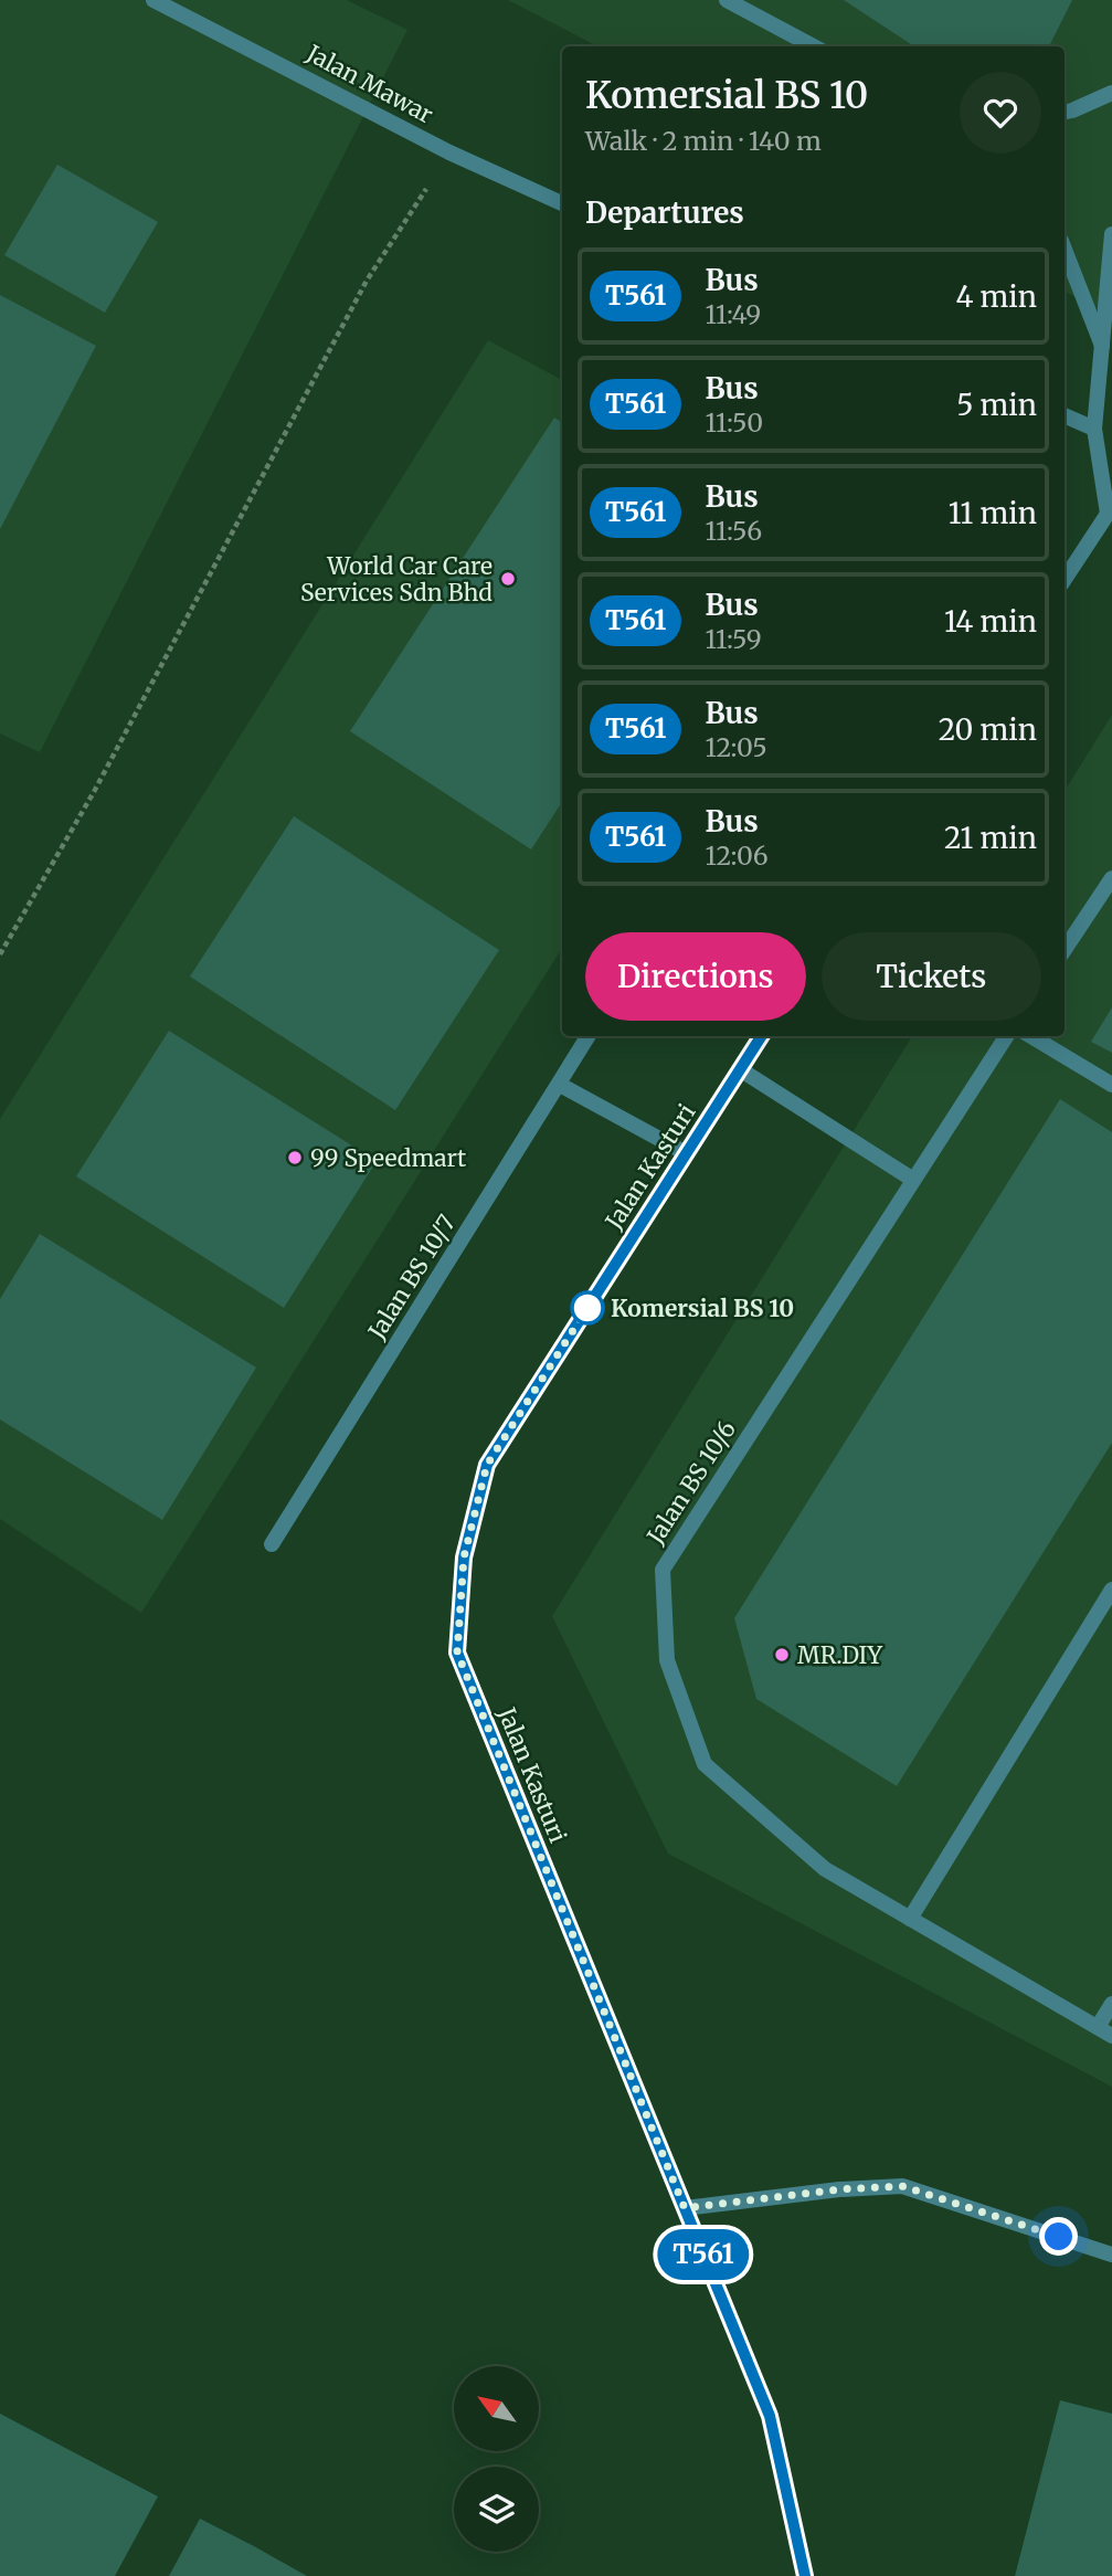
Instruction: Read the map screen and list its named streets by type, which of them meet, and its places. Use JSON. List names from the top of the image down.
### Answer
{
  "streets": {
    "street": [
      "Jalan Mawar",
      "Jalan Kasturi",
      "Jalan BS 10/7",
      "Jalan BS 10/6"
    ]
  },
  "places": [
    "World Car Care Services Sdn Bhd",
    "99 Speedmart",
    "Komersial BS 10",
    "MR.DIY"
  ],
  "lines": ["bus line T561"],
  "north": "top left",
  "page": {
    "on_map": "T561",
    "heading": [
      ["Komersial BS 10", "Walk · 2 min · 140 m"],
      "Departures"
    ],
    "list": [
      {
        "mark": "T561",
        "name": "Bus",
        "note": "11:49",
        "value": "4 min"
      },
      {
        "mark": "T561",
        "name": "Bus",
        "note": "11:50",
        "value": "5 min"
      },
      {
        "mark": "T561",
        "name": "Bus",
        "note": "11:56",
        "value": "11 min"
      },
      {
        "mark": "T561",
        "name": "Bus",
        "note": "11:59",
        "value": "14 min"
      },
      {
        "mark": "T561",
        "name": "Bus",
        "note": "12:05",
        "value": "20 min"
      },
      {
        "mark": "T561",
        "name": "Bus",
        "note": "12:06",
        "value": "21 min"
      }
    ],
    "buttons": ["Directions", "Tickets"]
  }
}
